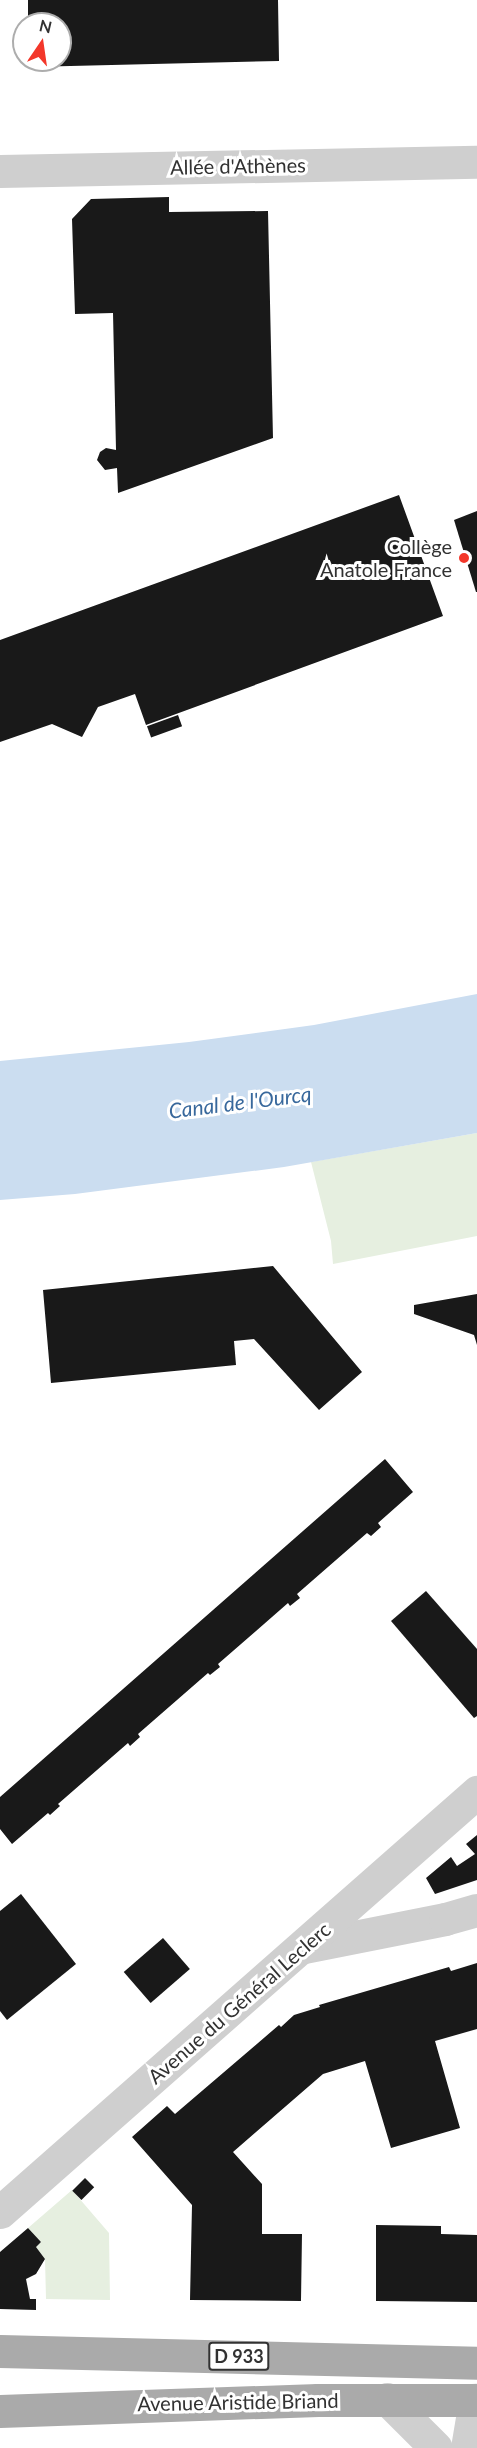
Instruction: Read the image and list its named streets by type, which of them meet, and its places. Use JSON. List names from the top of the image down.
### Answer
{
  "streets": {
    "main road": ["D 933", "Avenue Aristide Briand"],
    "street": ["Allée d'Athènes", "Avenue du Général Leclerc"]
  },
  "water": ["Canal de l'Ourcq"],
  "places": ["Collège Anatole France"],
  "north": "top"
}
